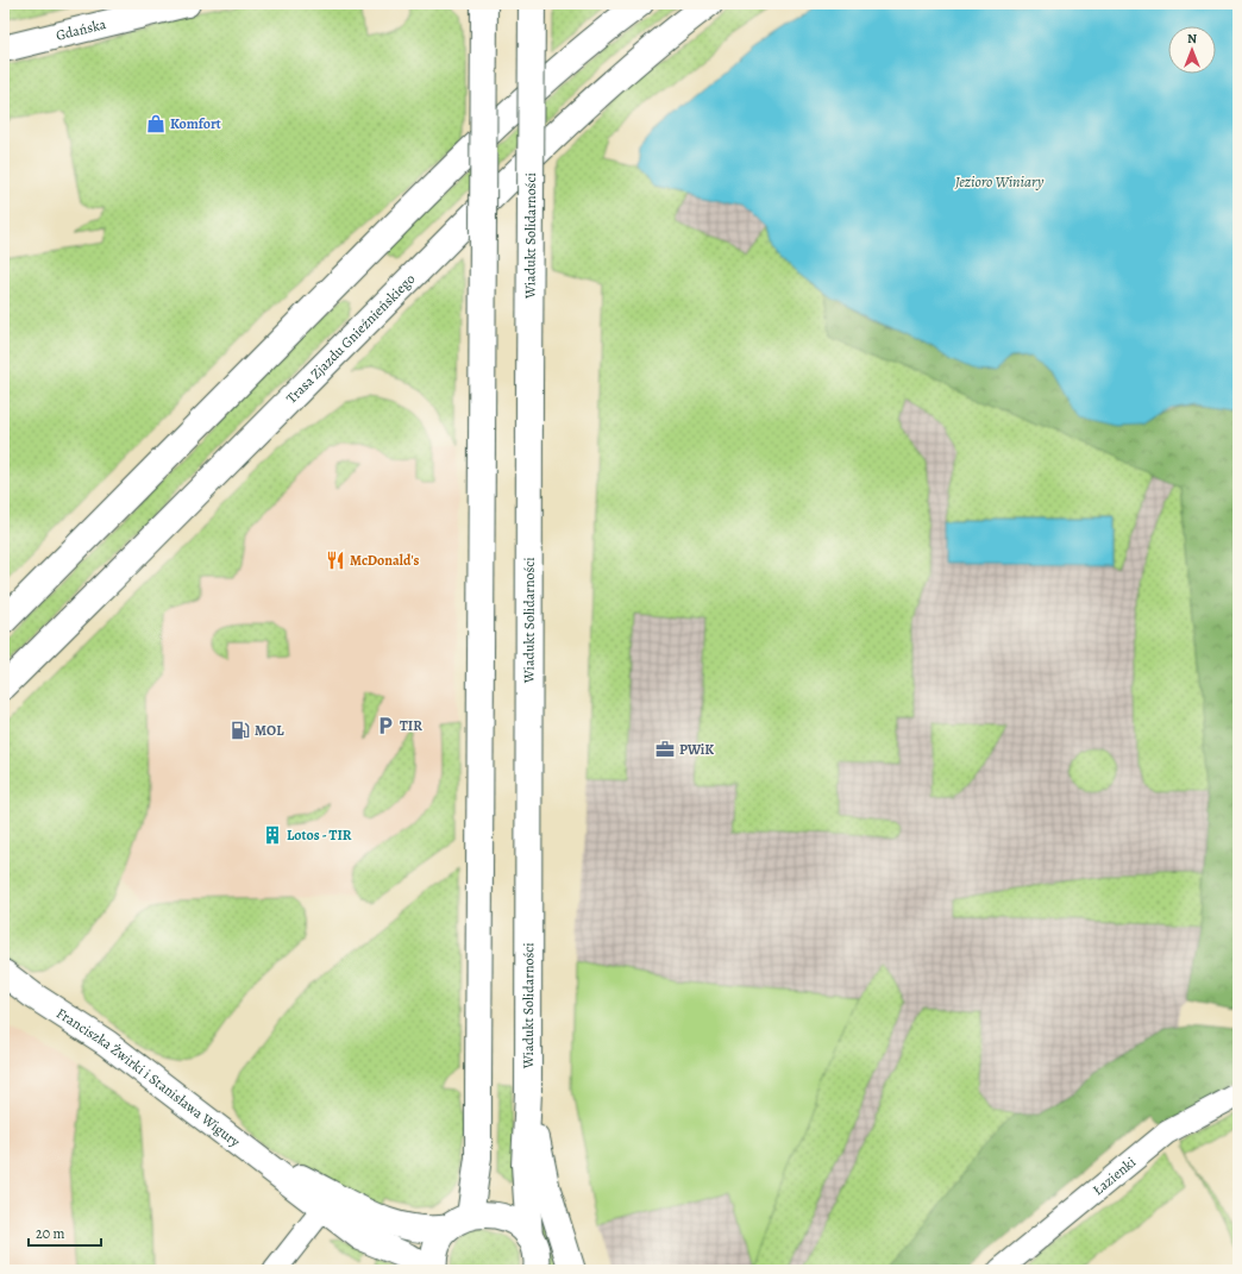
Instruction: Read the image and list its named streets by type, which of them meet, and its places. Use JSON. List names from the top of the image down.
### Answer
{
  "streets": {
    "street": [
      "Gdańska",
      "Wiadukt Solidarności",
      "Trasa Zjazdu Gnieźnieńskiego",
      "Franciszka Żwirki i Stanisława Wigury",
      "Łazienki"
    ]
  },
  "crossings": [
    ["Wiadukt Solidarności", "Franciszka Żwirki i Stanisława Wigury"]
  ],
  "water": ["Jezioro Winiary"],
  "places": {
    "shop": ["Komfort"],
    "restaurant": ["McDonald's"],
    "parking": ["TIR"],
    "fuel station": ["MOL"],
    "office": ["PWiK"],
    "building": ["Lotos - TIR"]
  },
  "scale_bar": "20 m",
  "north": "top"
}
